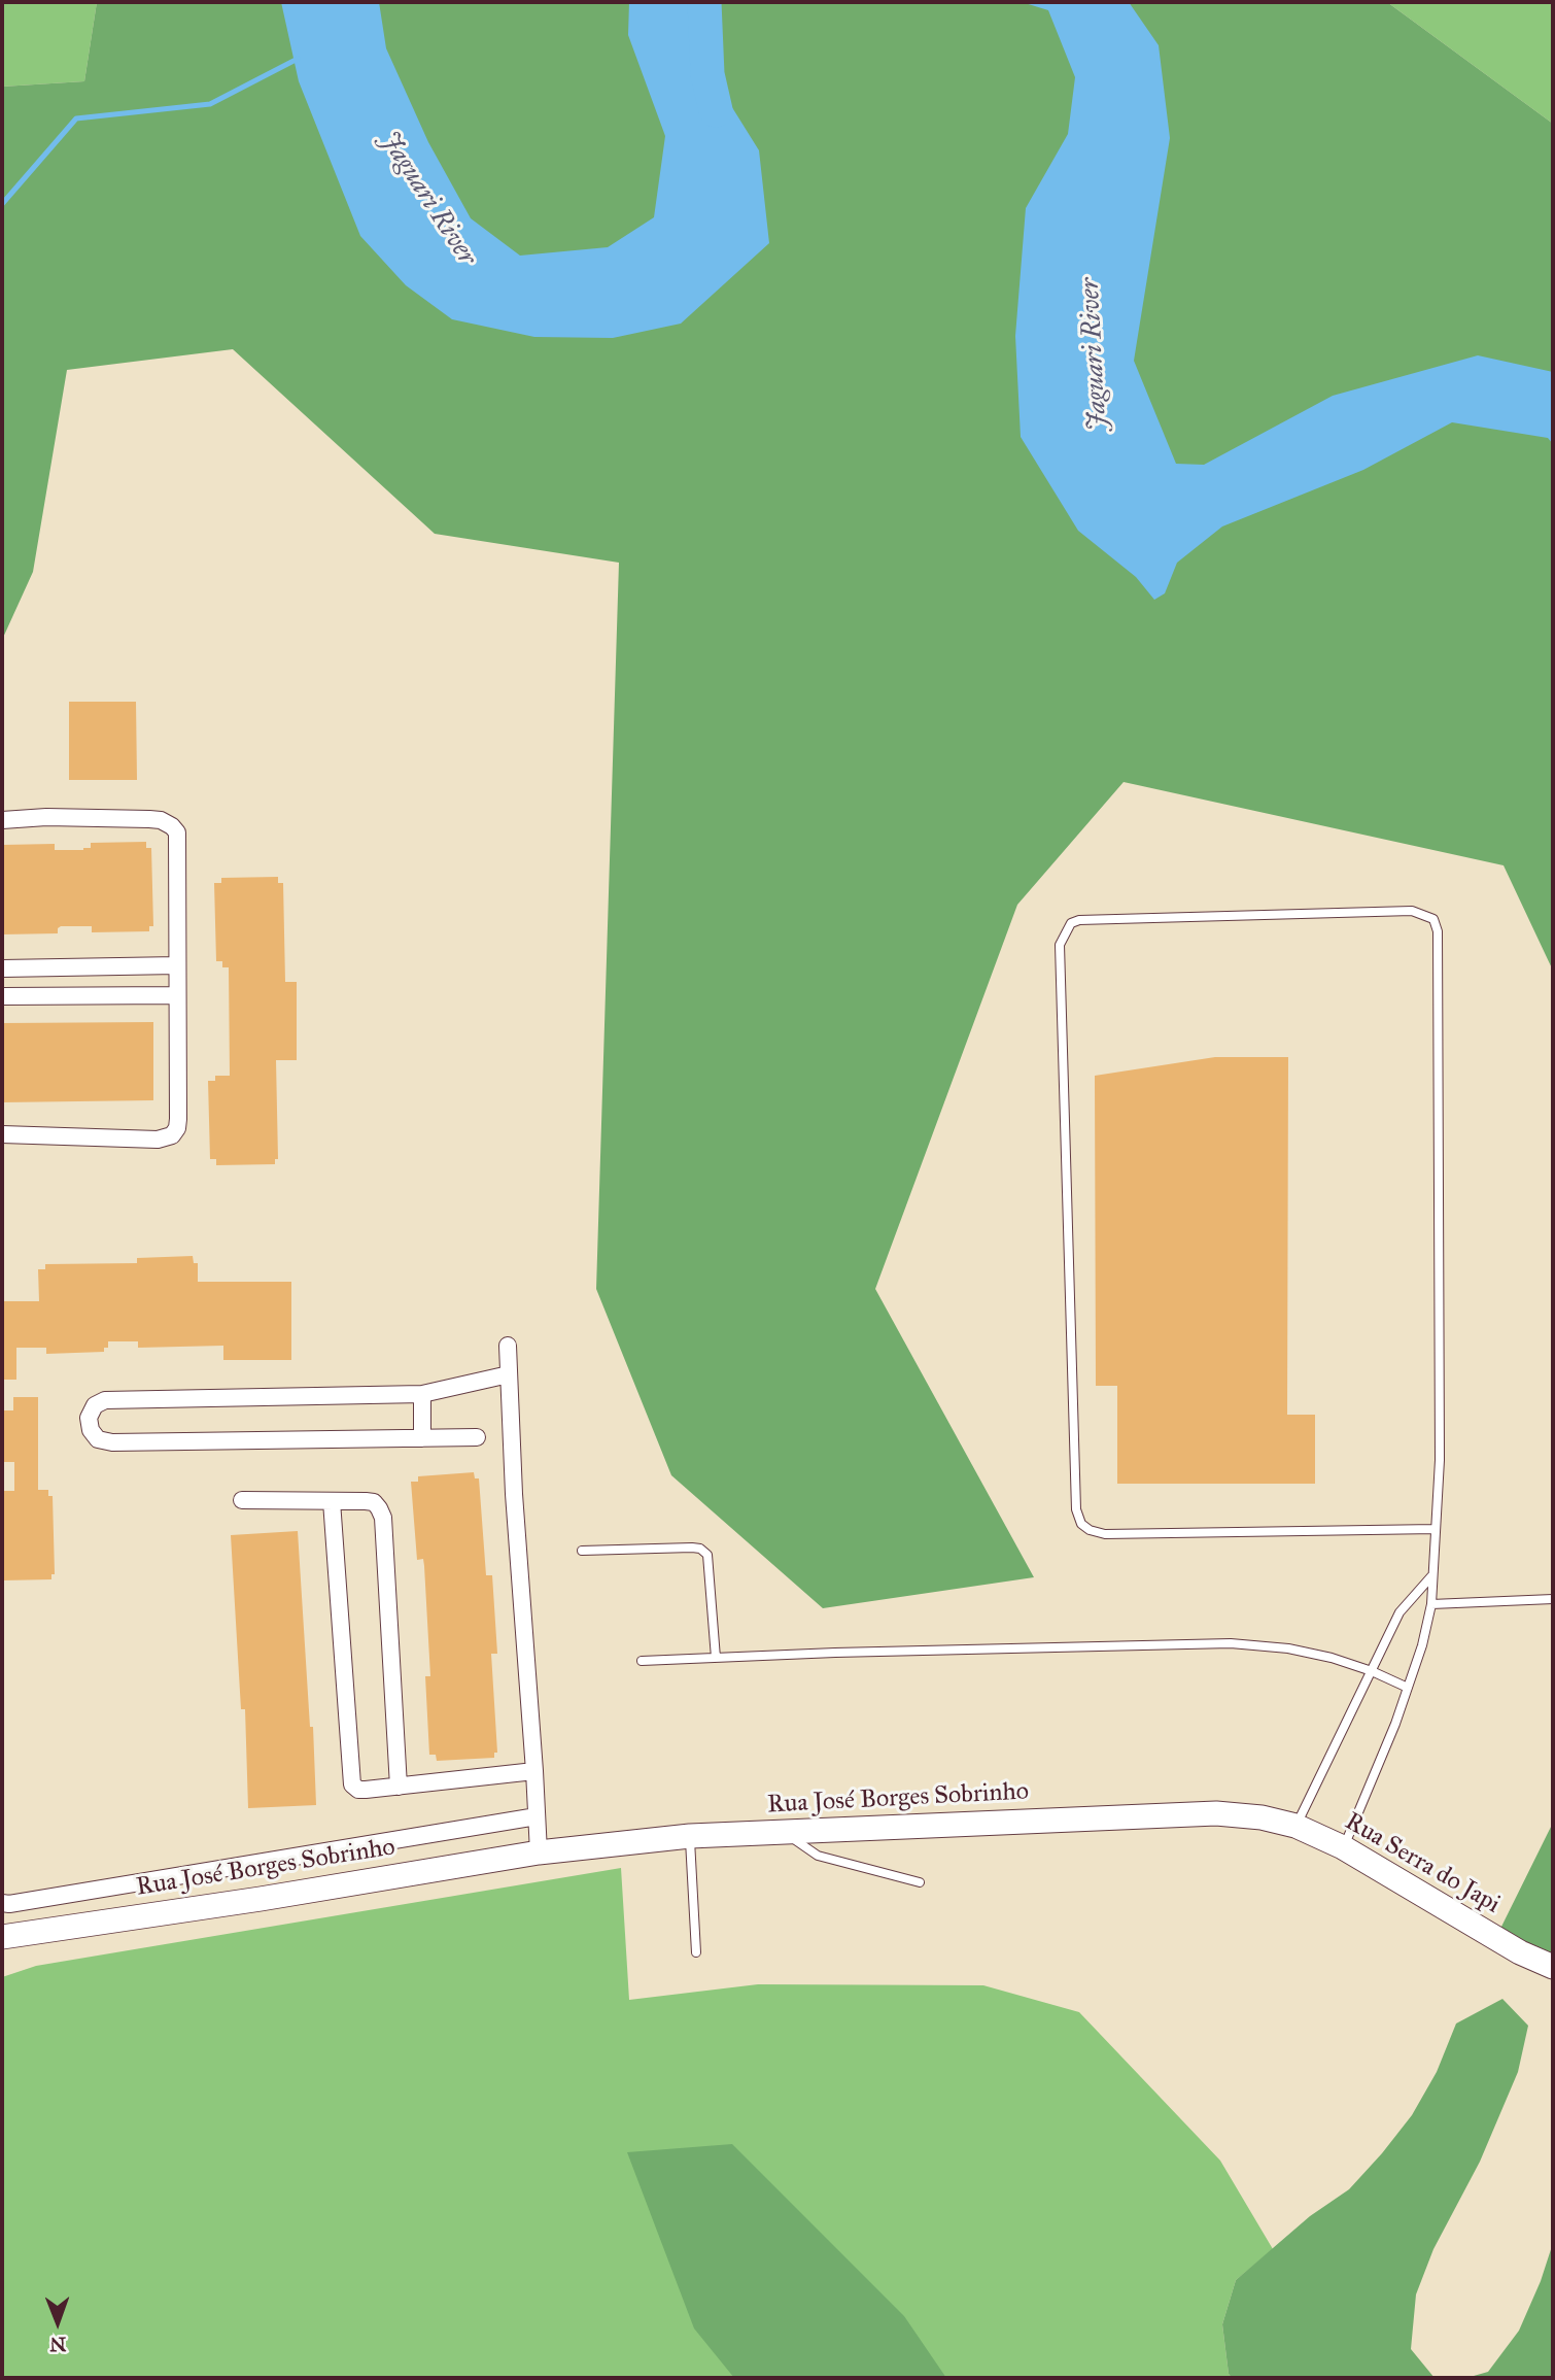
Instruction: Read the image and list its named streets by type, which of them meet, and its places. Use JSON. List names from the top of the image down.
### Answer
{
  "streets": {
    "street": ["Rua José Borges Sobrinho", "Rua Serra do Japi"]
  },
  "crossings": [
    ["Rua José Borges Sobrinho", "Rua Serra do Japi"]
  ],
  "water": ["Jaguari River"],
  "north": "bottom"
}
